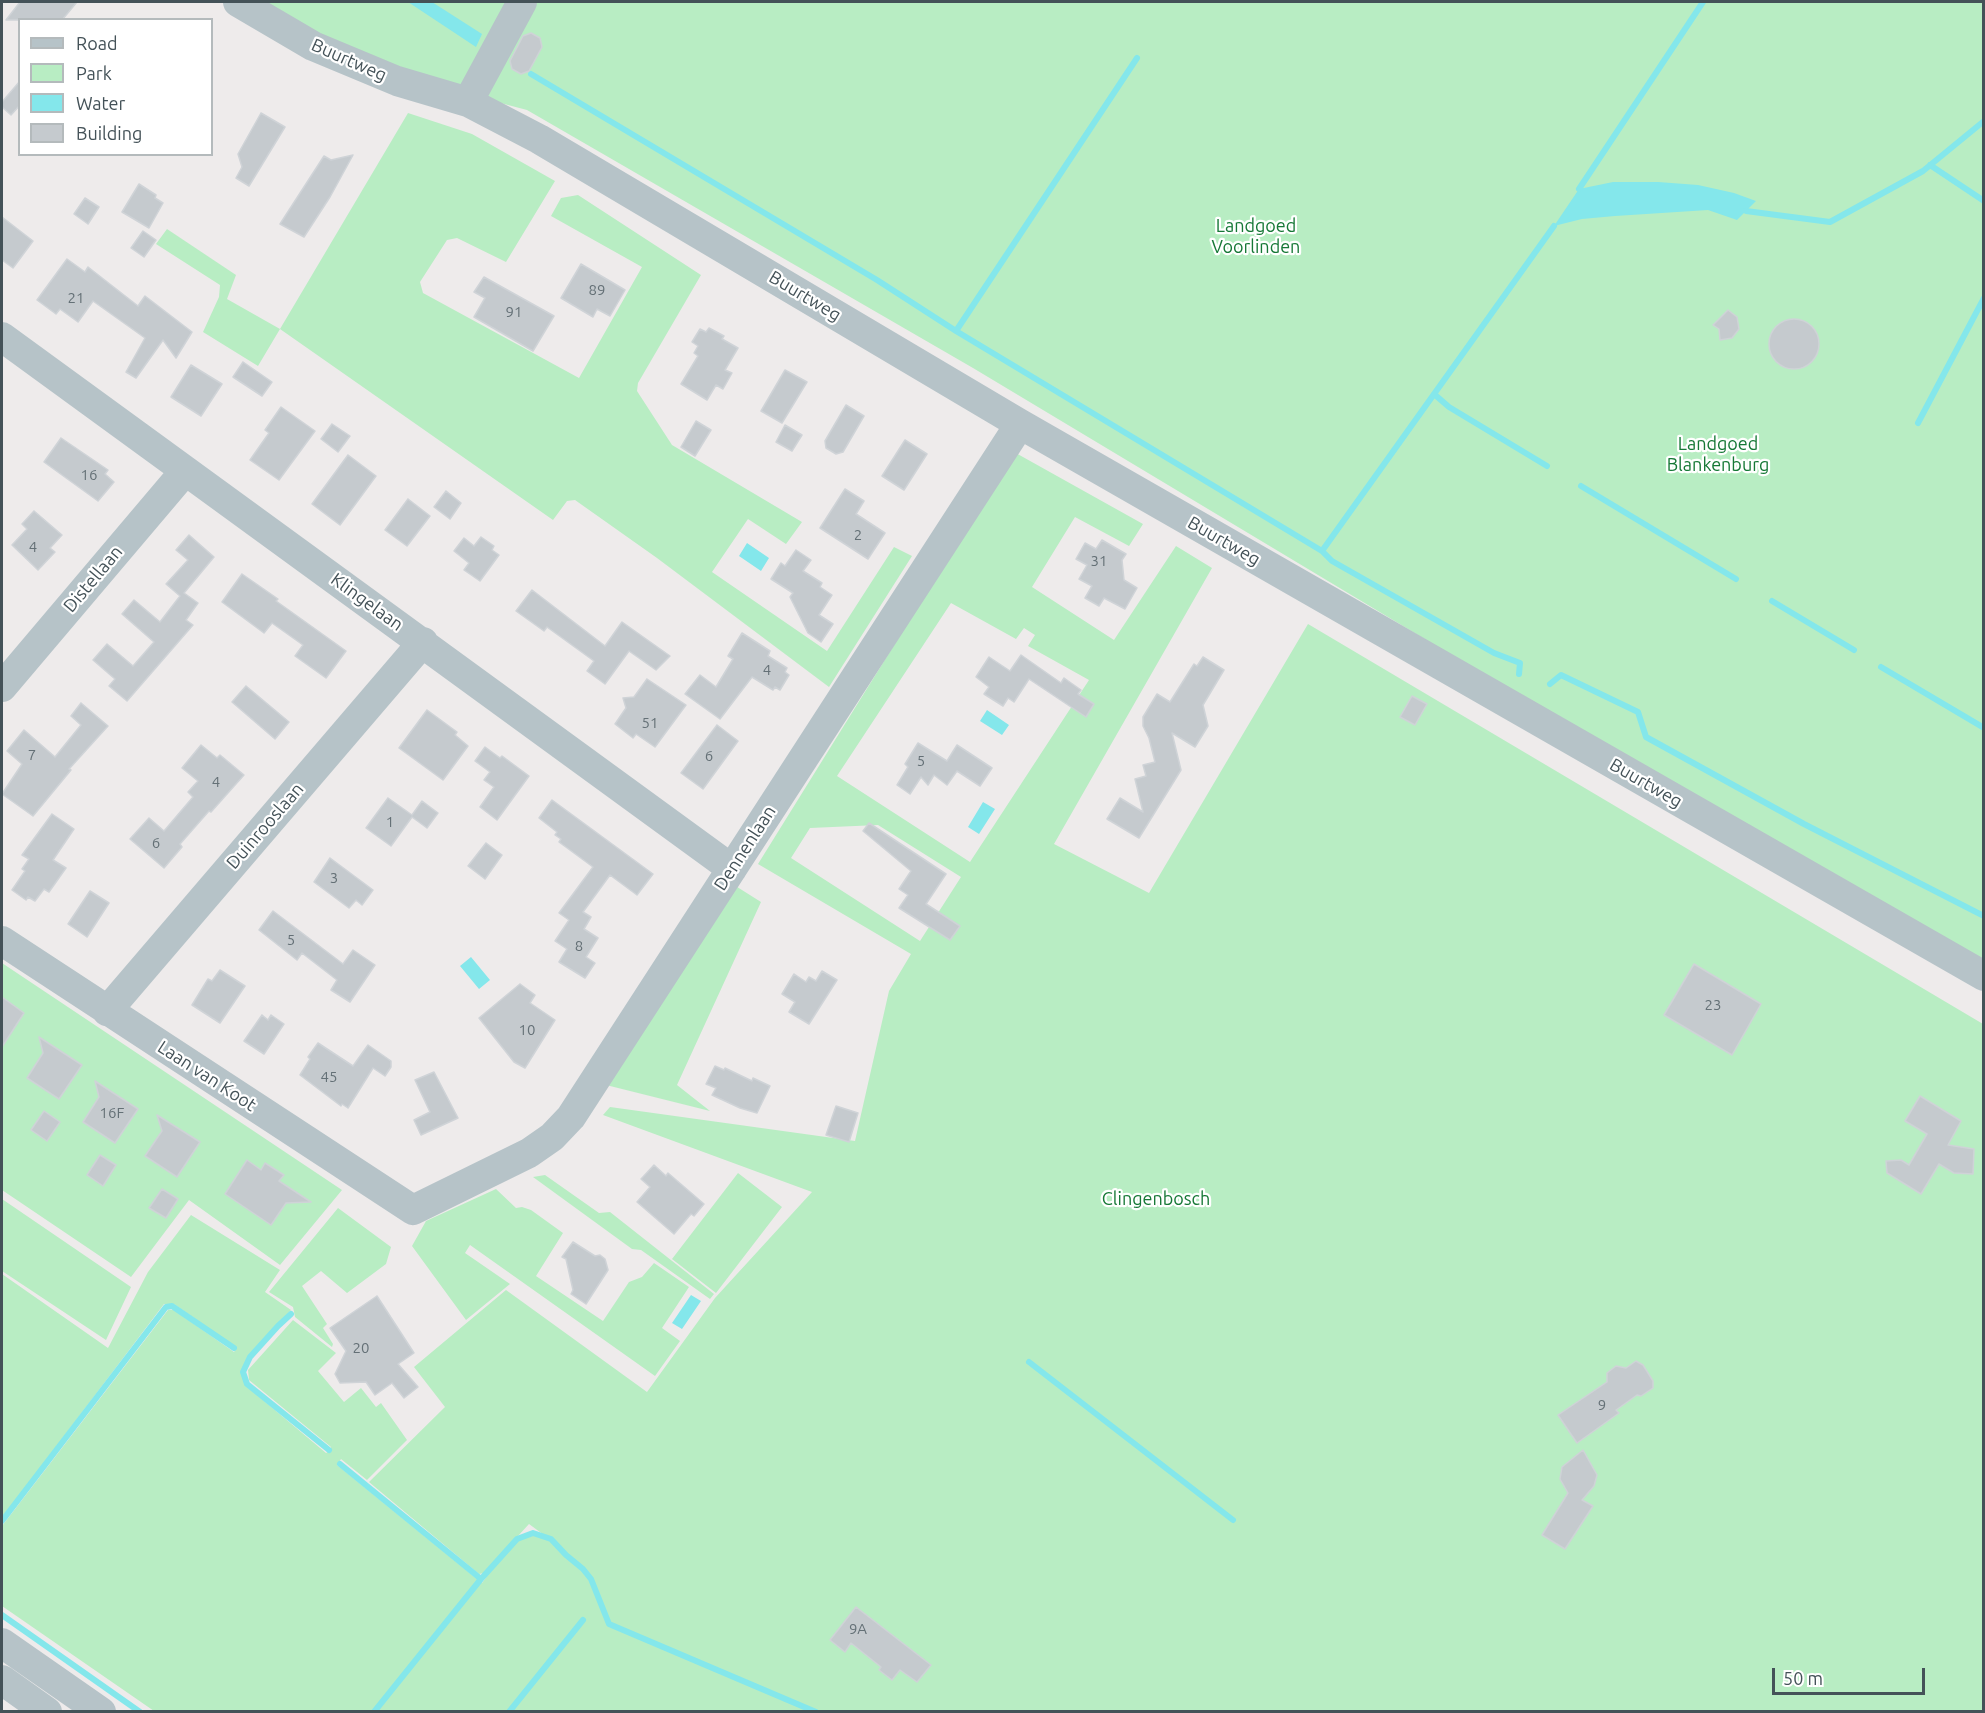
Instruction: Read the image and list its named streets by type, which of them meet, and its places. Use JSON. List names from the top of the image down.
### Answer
{
  "streets": {
    "street": [
      "Buurtweg",
      "Distellaan",
      "Klingelaan",
      "Duinrooslaan",
      "Dennenlaan",
      "Laan van Koot"
    ]
  },
  "crossings": [
    ["Buurtweg", "Dennenlaan"],
    ["Distellaan", "Klingelaan"],
    ["Klingelaan", "Duinrooslaan"],
    ["Klingelaan", "Dennenlaan"],
    ["Duinrooslaan", "Laan van Koot"],
    ["Dennenlaan", "Laan van Koot"]
  ],
  "parks": ["Landgoed Voorlinden", "Landgoed Blankenburg", "Clingenbosch"],
  "house_numbers": [
    "89",
    "21",
    "91",
    "16",
    "2",
    "4",
    "31",
    "4",
    "51",
    "7",
    "6",
    "5",
    "4",
    "1",
    "6",
    "3",
    "5",
    "8",
    "23",
    "10",
    "45",
    "16F",
    "20",
    "9",
    "9A"
  ],
  "legend": [
    "Road",
    "Park",
    "Water",
    "Building"
  ],
  "scale_bar": "50 m"
}
